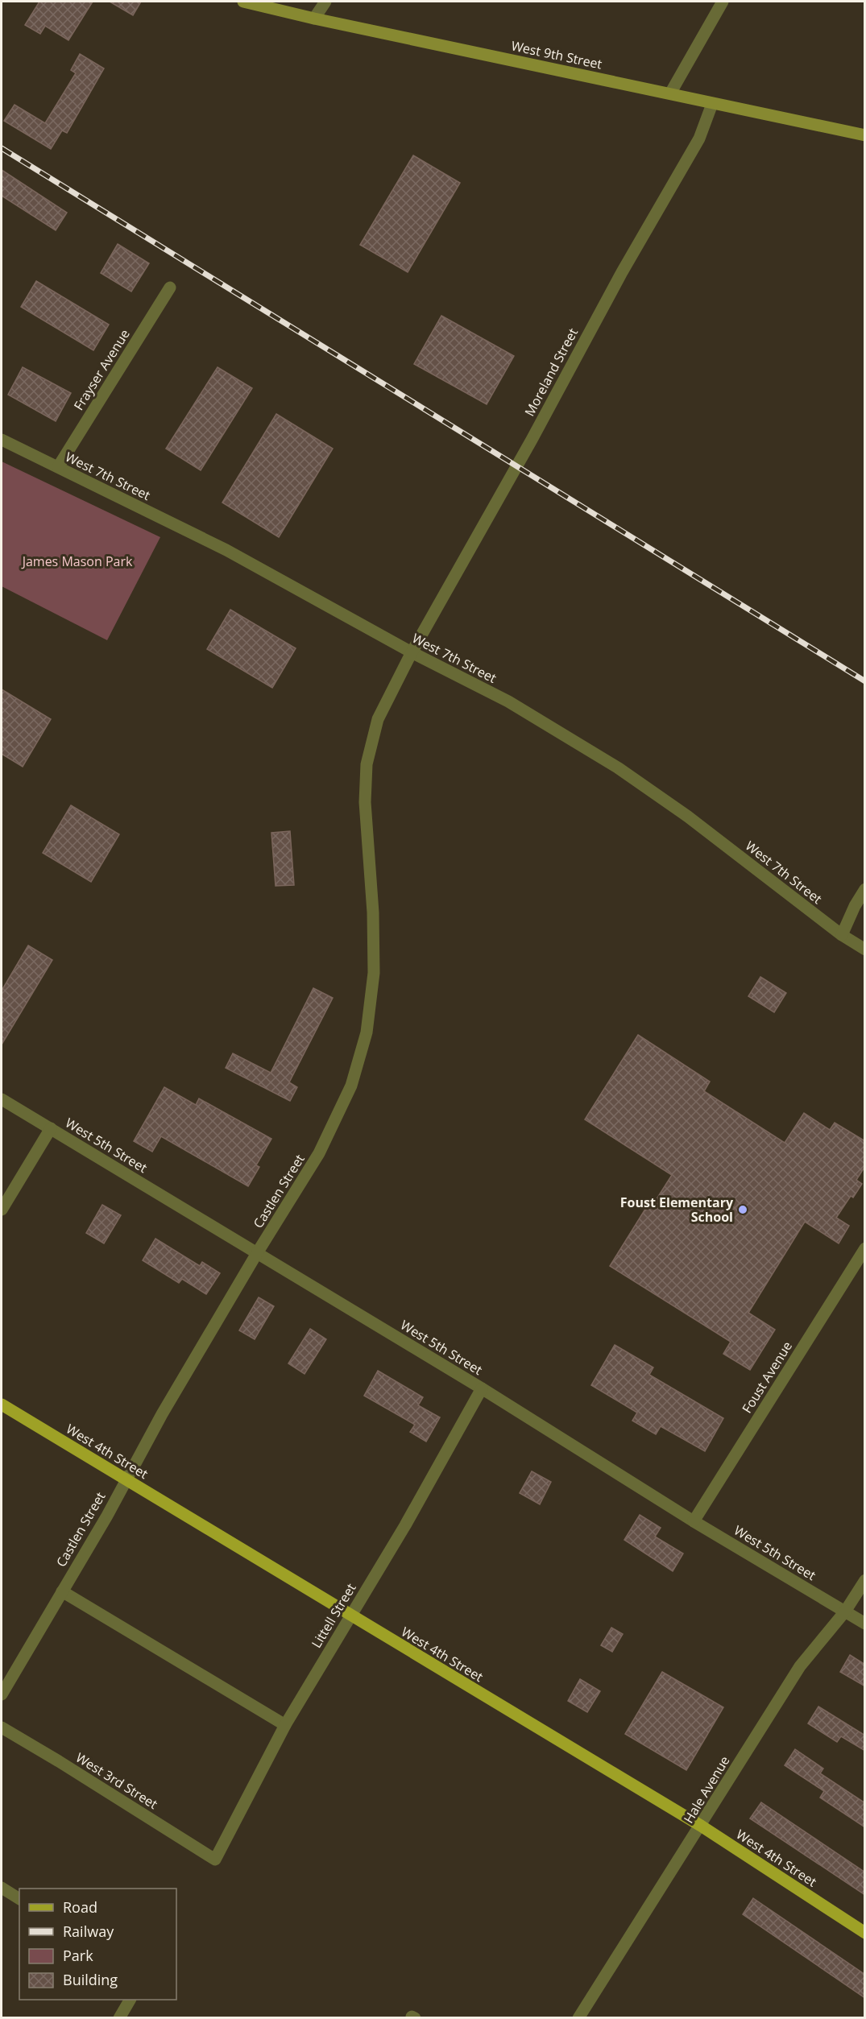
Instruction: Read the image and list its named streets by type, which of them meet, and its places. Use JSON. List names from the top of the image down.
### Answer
{
  "streets": {
    "main road": ["West 4th Street"],
    "street": [
      "West 9th Street",
      "Frayser Avenue",
      "Moreland Street",
      "West 7th Street",
      "West 5th Street",
      "Castlen Street",
      "Foust Avenue",
      "Littell Street",
      "West 3rd Street",
      "Hale Avenue"
    ]
  },
  "crossings": [
    ["West 9th Street", "Moreland Street"],
    ["Frayser Avenue", "West 7th Street"],
    ["Moreland Street", "West 7th Street"],
    ["Moreland Street", "Castlen Street"],
    ["West 7th Street", "Castlen Street"],
    ["West 5th Street", "Castlen Street"],
    ["West 5th Street", "Foust Avenue"],
    ["West 5th Street", "Littell Street"],
    ["West 5th Street", "Hale Avenue"],
    ["Castlen Street", "West 4th Street"],
    ["West 4th Street", "Littell Street"],
    ["West 4th Street", "Hale Avenue"],
    ["Littell Street", "West 3rd Street"]
  ],
  "parks": ["James Mason Park"],
  "places": ["Foust Elementary School"],
  "legend": [
    "Road",
    "Railway",
    "Park",
    "Building"
  ]
}
